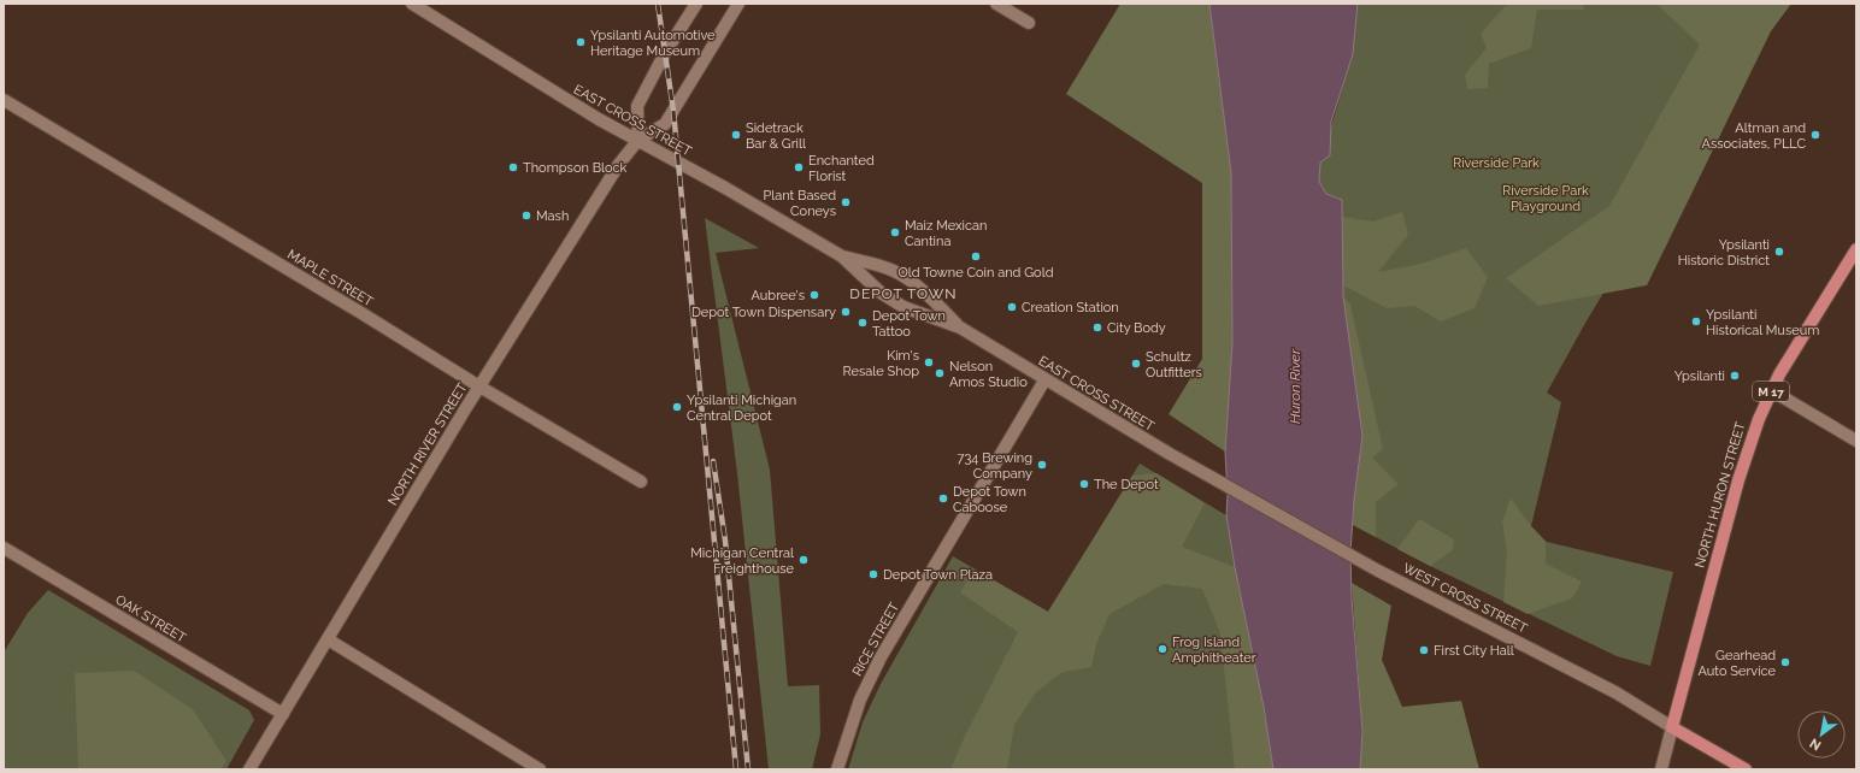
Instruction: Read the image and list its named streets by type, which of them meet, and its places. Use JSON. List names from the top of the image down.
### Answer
{
  "streets": {
    "main road": ["M 17", "NORTH HURON STREET", "WEST CROSS STREET"],
    "street": [
      "EAST CROSS STREET",
      "MAPLE STREET",
      "NORTH RIVER STREET",
      "OAK STREET",
      "RICE STREET"
    ]
  },
  "crossings": [
    ["EAST CROSS STREET", "NORTH RIVER STREET"],
    ["EAST CROSS STREET", "WEST CROSS STREET"],
    ["EAST CROSS STREET", "RICE STREET"],
    ["MAPLE STREET", "NORTH RIVER STREET"],
    ["NORTH RIVER STREET", "OAK STREET"],
    ["NORTH HURON STREET", "WEST CROSS STREET"]
  ],
  "districts": ["DEPOT TOWN"],
  "water": ["Huron River"],
  "parks": ["Riverside Park", "Riverside Park Playground"],
  "places": [
    "Ypsilanti Automotive Heritage Museum",
    "Sidetrack Bar & Grill",
    "Altman and Associates, PLLC",
    "Thompson Block",
    "Enchanted Florist",
    "Plant Based Coneys",
    "Mash",
    "Maiz Mexican Cantina",
    "Ypsilanti Historic District",
    "Old Towne Coin and Gold",
    "Aubree's",
    "Creation Station",
    "Depot Town Dispensary",
    "Ypsilanti Historical Museum",
    "Depot Town Tattoo",
    "City Body",
    "Kim's Resale Shop",
    "Schultz Outfitters",
    "Nelson Amos Studio",
    "Ypsilanti",
    "Ypsilanti Michigan Central Depot",
    "734 Brewing Company",
    "The Depot",
    "Depot Town Caboose",
    "Michigan Central Freighthouse",
    "Depot Town Plaza",
    "Frog Island Amphitheater",
    "First City Hall",
    "Gearhead Auto Service"
  ],
  "north": "bottom left"
}
